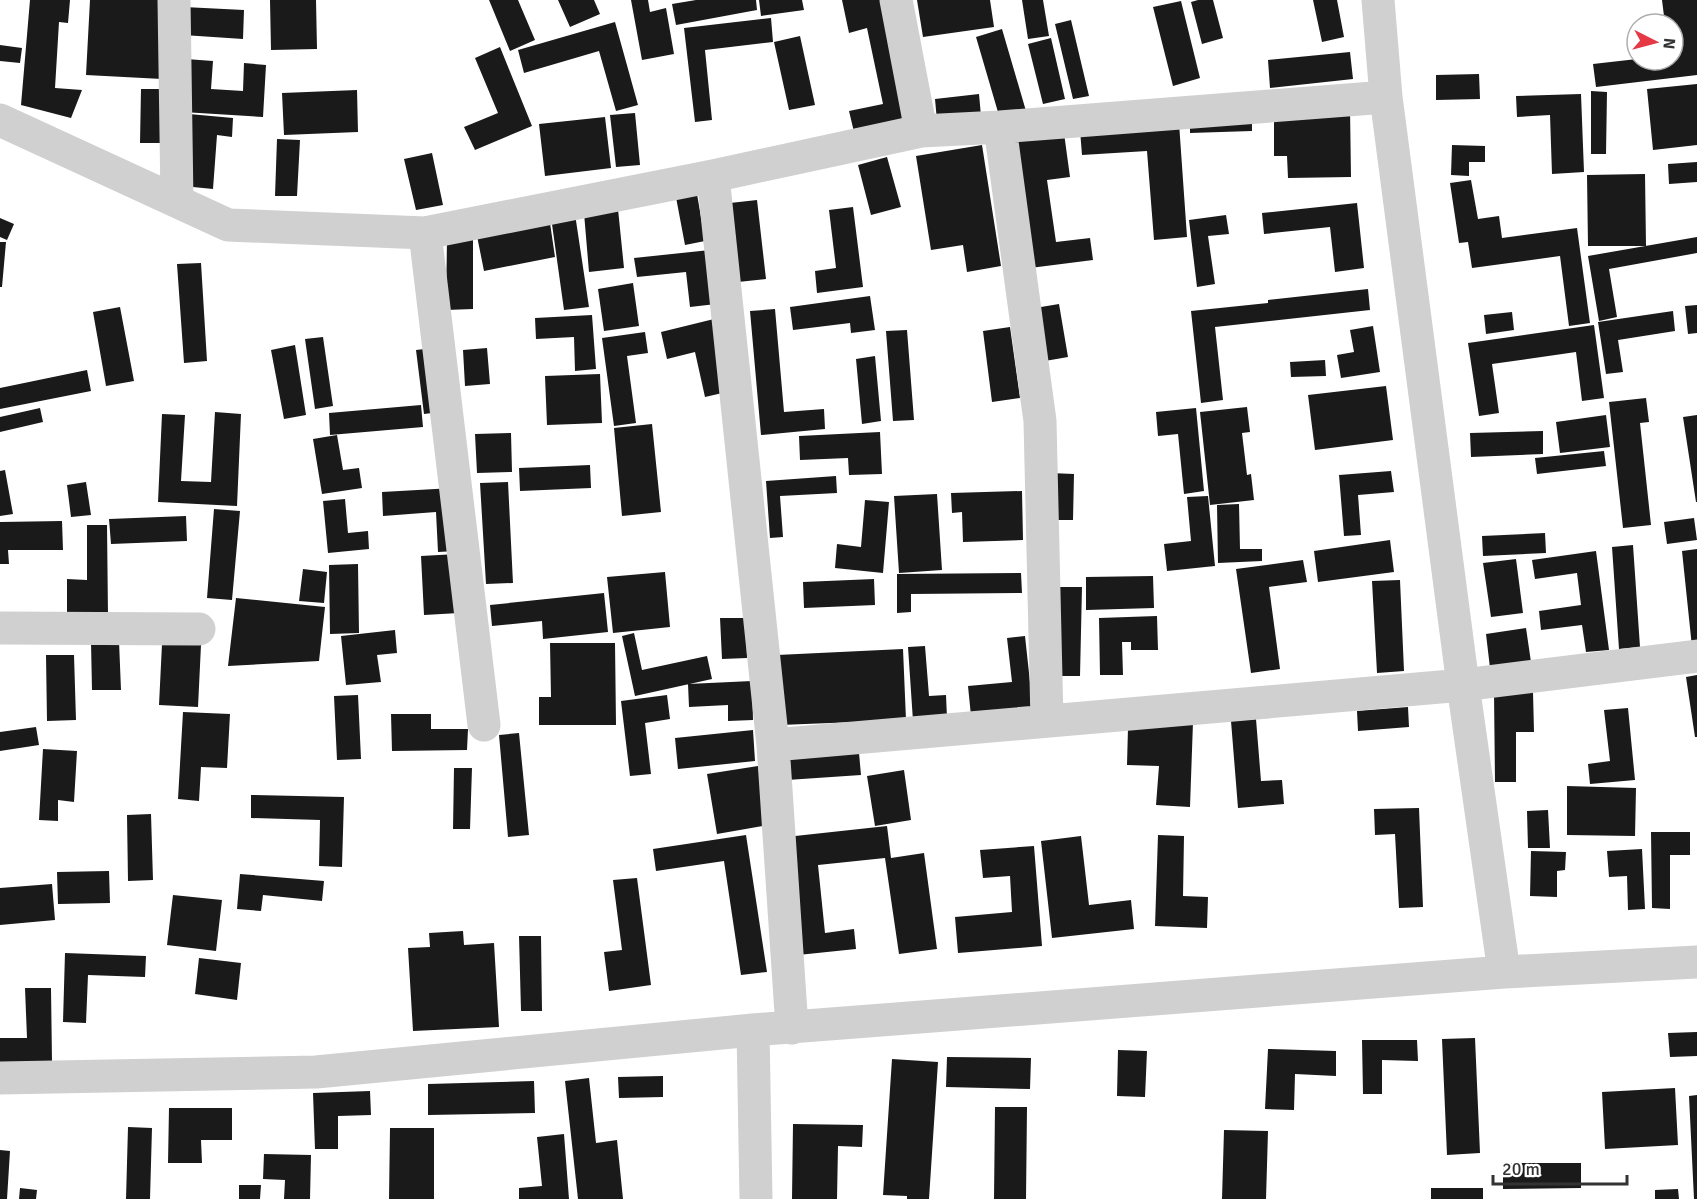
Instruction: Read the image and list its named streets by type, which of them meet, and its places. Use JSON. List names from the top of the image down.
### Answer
{
  "scale_bar": "20 m",
  "north": "right"
}
